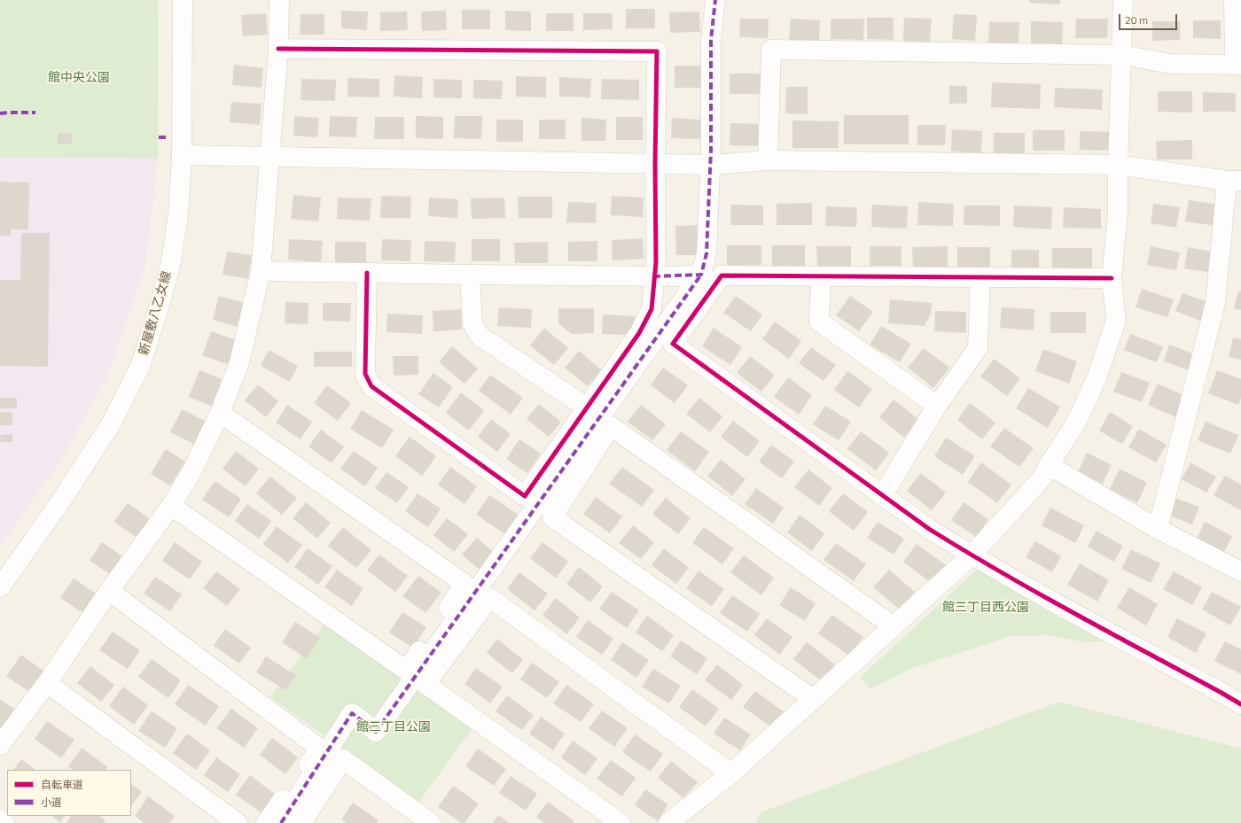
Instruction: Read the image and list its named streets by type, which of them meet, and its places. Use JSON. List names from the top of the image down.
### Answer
{
  "streets": {
    "street": ["新屋敷八乙女線"]
  },
  "parks": ["館中央公園", "館三丁目西公園", "館三丁目公園"],
  "legend": ["自転車道", "小道"],
  "scale_bar": "20 m"
}
